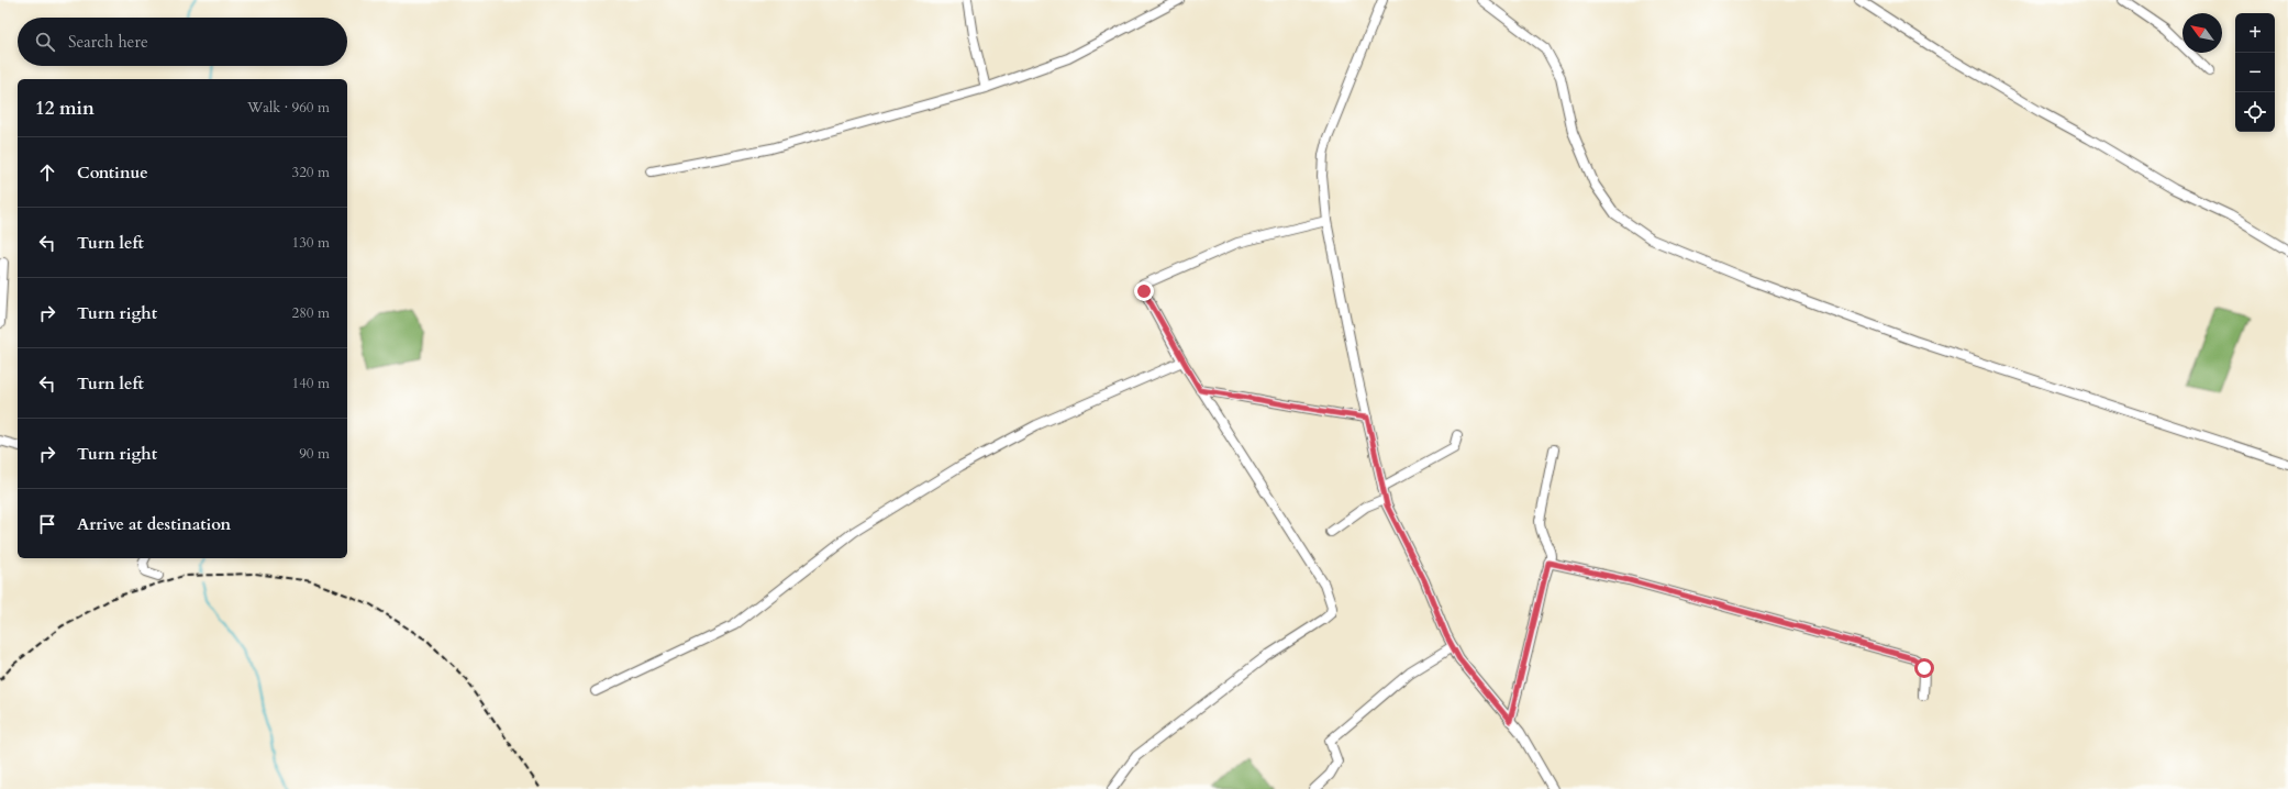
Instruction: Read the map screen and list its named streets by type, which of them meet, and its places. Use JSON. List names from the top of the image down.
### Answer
{
  "north": "top left",
  "page": {
    "map_buttons": ["+", "−"],
    "search": "Search here",
    "heading": ["12 min", "Walk · 960 m"],
    "list": [
      ["Continue", "320 m"],
      ["Turn left", "130 m"],
      ["Turn right", "280 m"],
      ["Turn left", "140 m"],
      ["Turn right", "90 m"],
      "Arrive at destination"
    ]
  }
}
